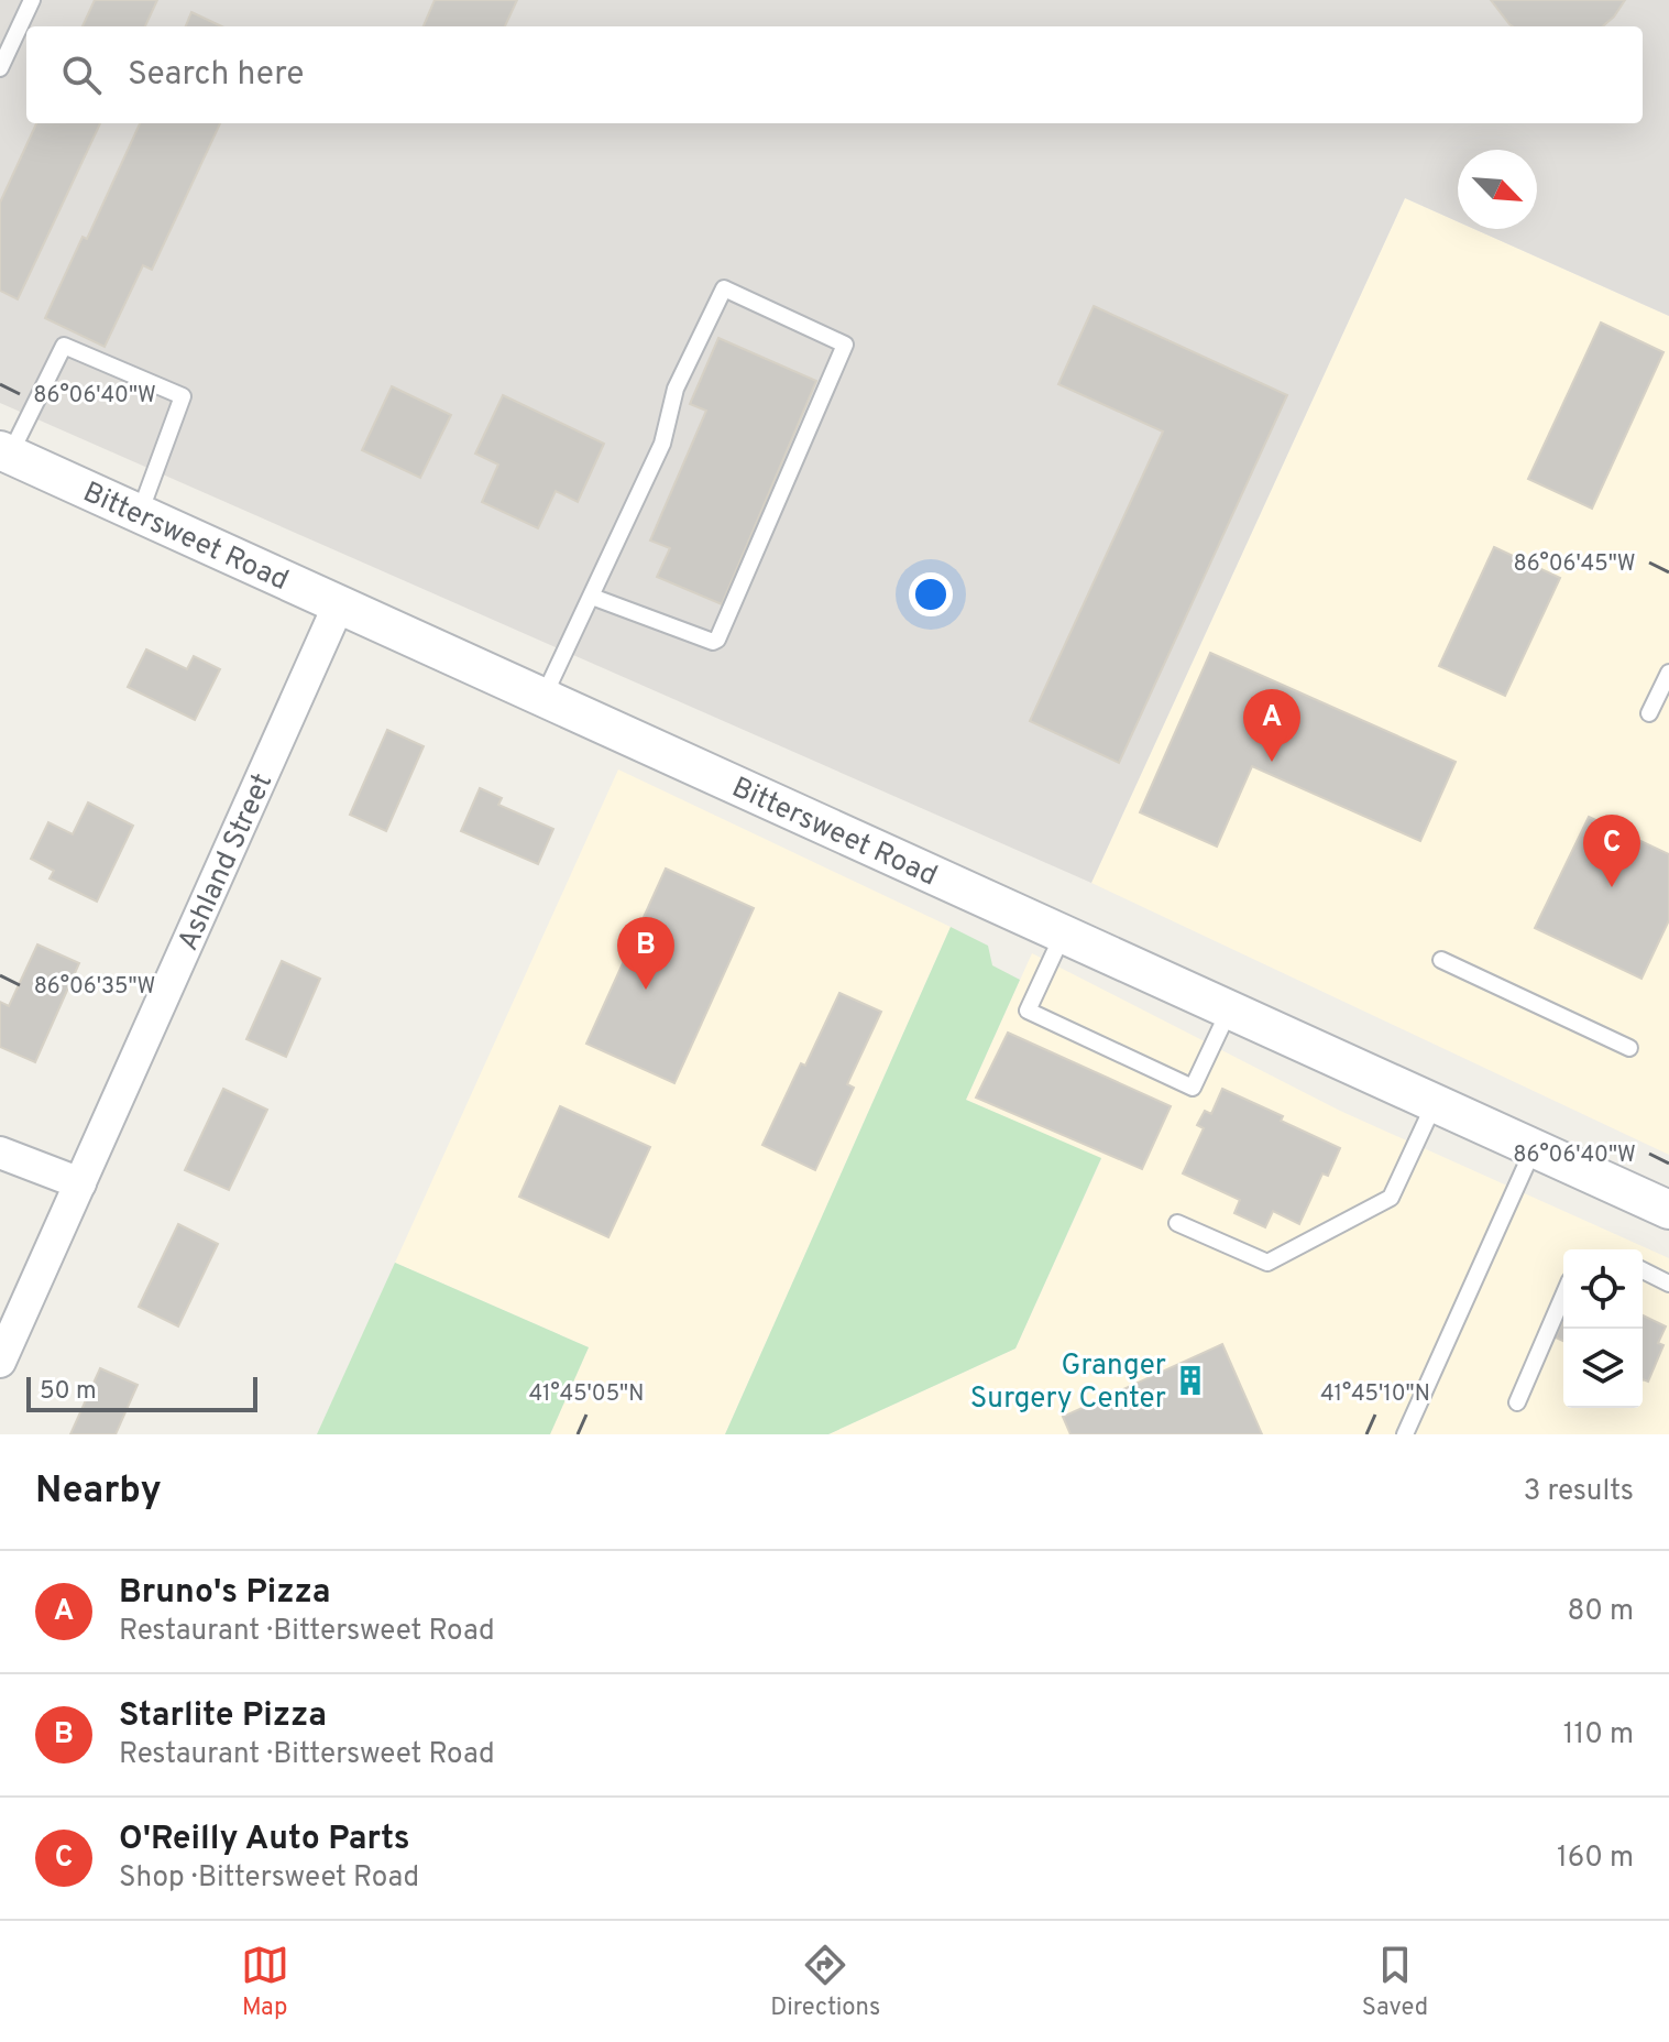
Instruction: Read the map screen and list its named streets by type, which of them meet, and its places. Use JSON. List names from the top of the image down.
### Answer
{
  "streets": {
    "street": ["Bittersweet Road", "Ashland Street"]
  },
  "crossings": [
    ["Bittersweet Road", "Ashland Street"]
  ],
  "places": {
    "building": ["Granger Surgery Center"]
  },
  "scale_bar": "50 m",
  "north": "bottom right",
  "page": {
    "search": "Search here",
    "pins": ["A", "C", "B"],
    "scale": "50 m",
    "heading": ["Nearby", "3 results"],
    "list": [
      {
        "mark": "A",
        "name": "Bruno's Pizza",
        "note": "Restaurant · Bittersweet Road",
        "value": "80 m"
      },
      {
        "mark": "B",
        "name": "Starlite Pizza",
        "note": "Restaurant · Bittersweet Road",
        "value": "110 m"
      },
      {
        "mark": "C",
        "name": "O'Reilly Auto Parts",
        "note": "Shop · Bittersweet Road",
        "value": "160 m"
      }
    ],
    "nav": ["Map", "Directions", "Saved"]
  },
  "coordinates": [
    "86°06'40\"W",
    "86°06'45\"W",
    "86°06'35\"W",
    "41°45'05\"N",
    "41°45'10\"N"
  ]
}
